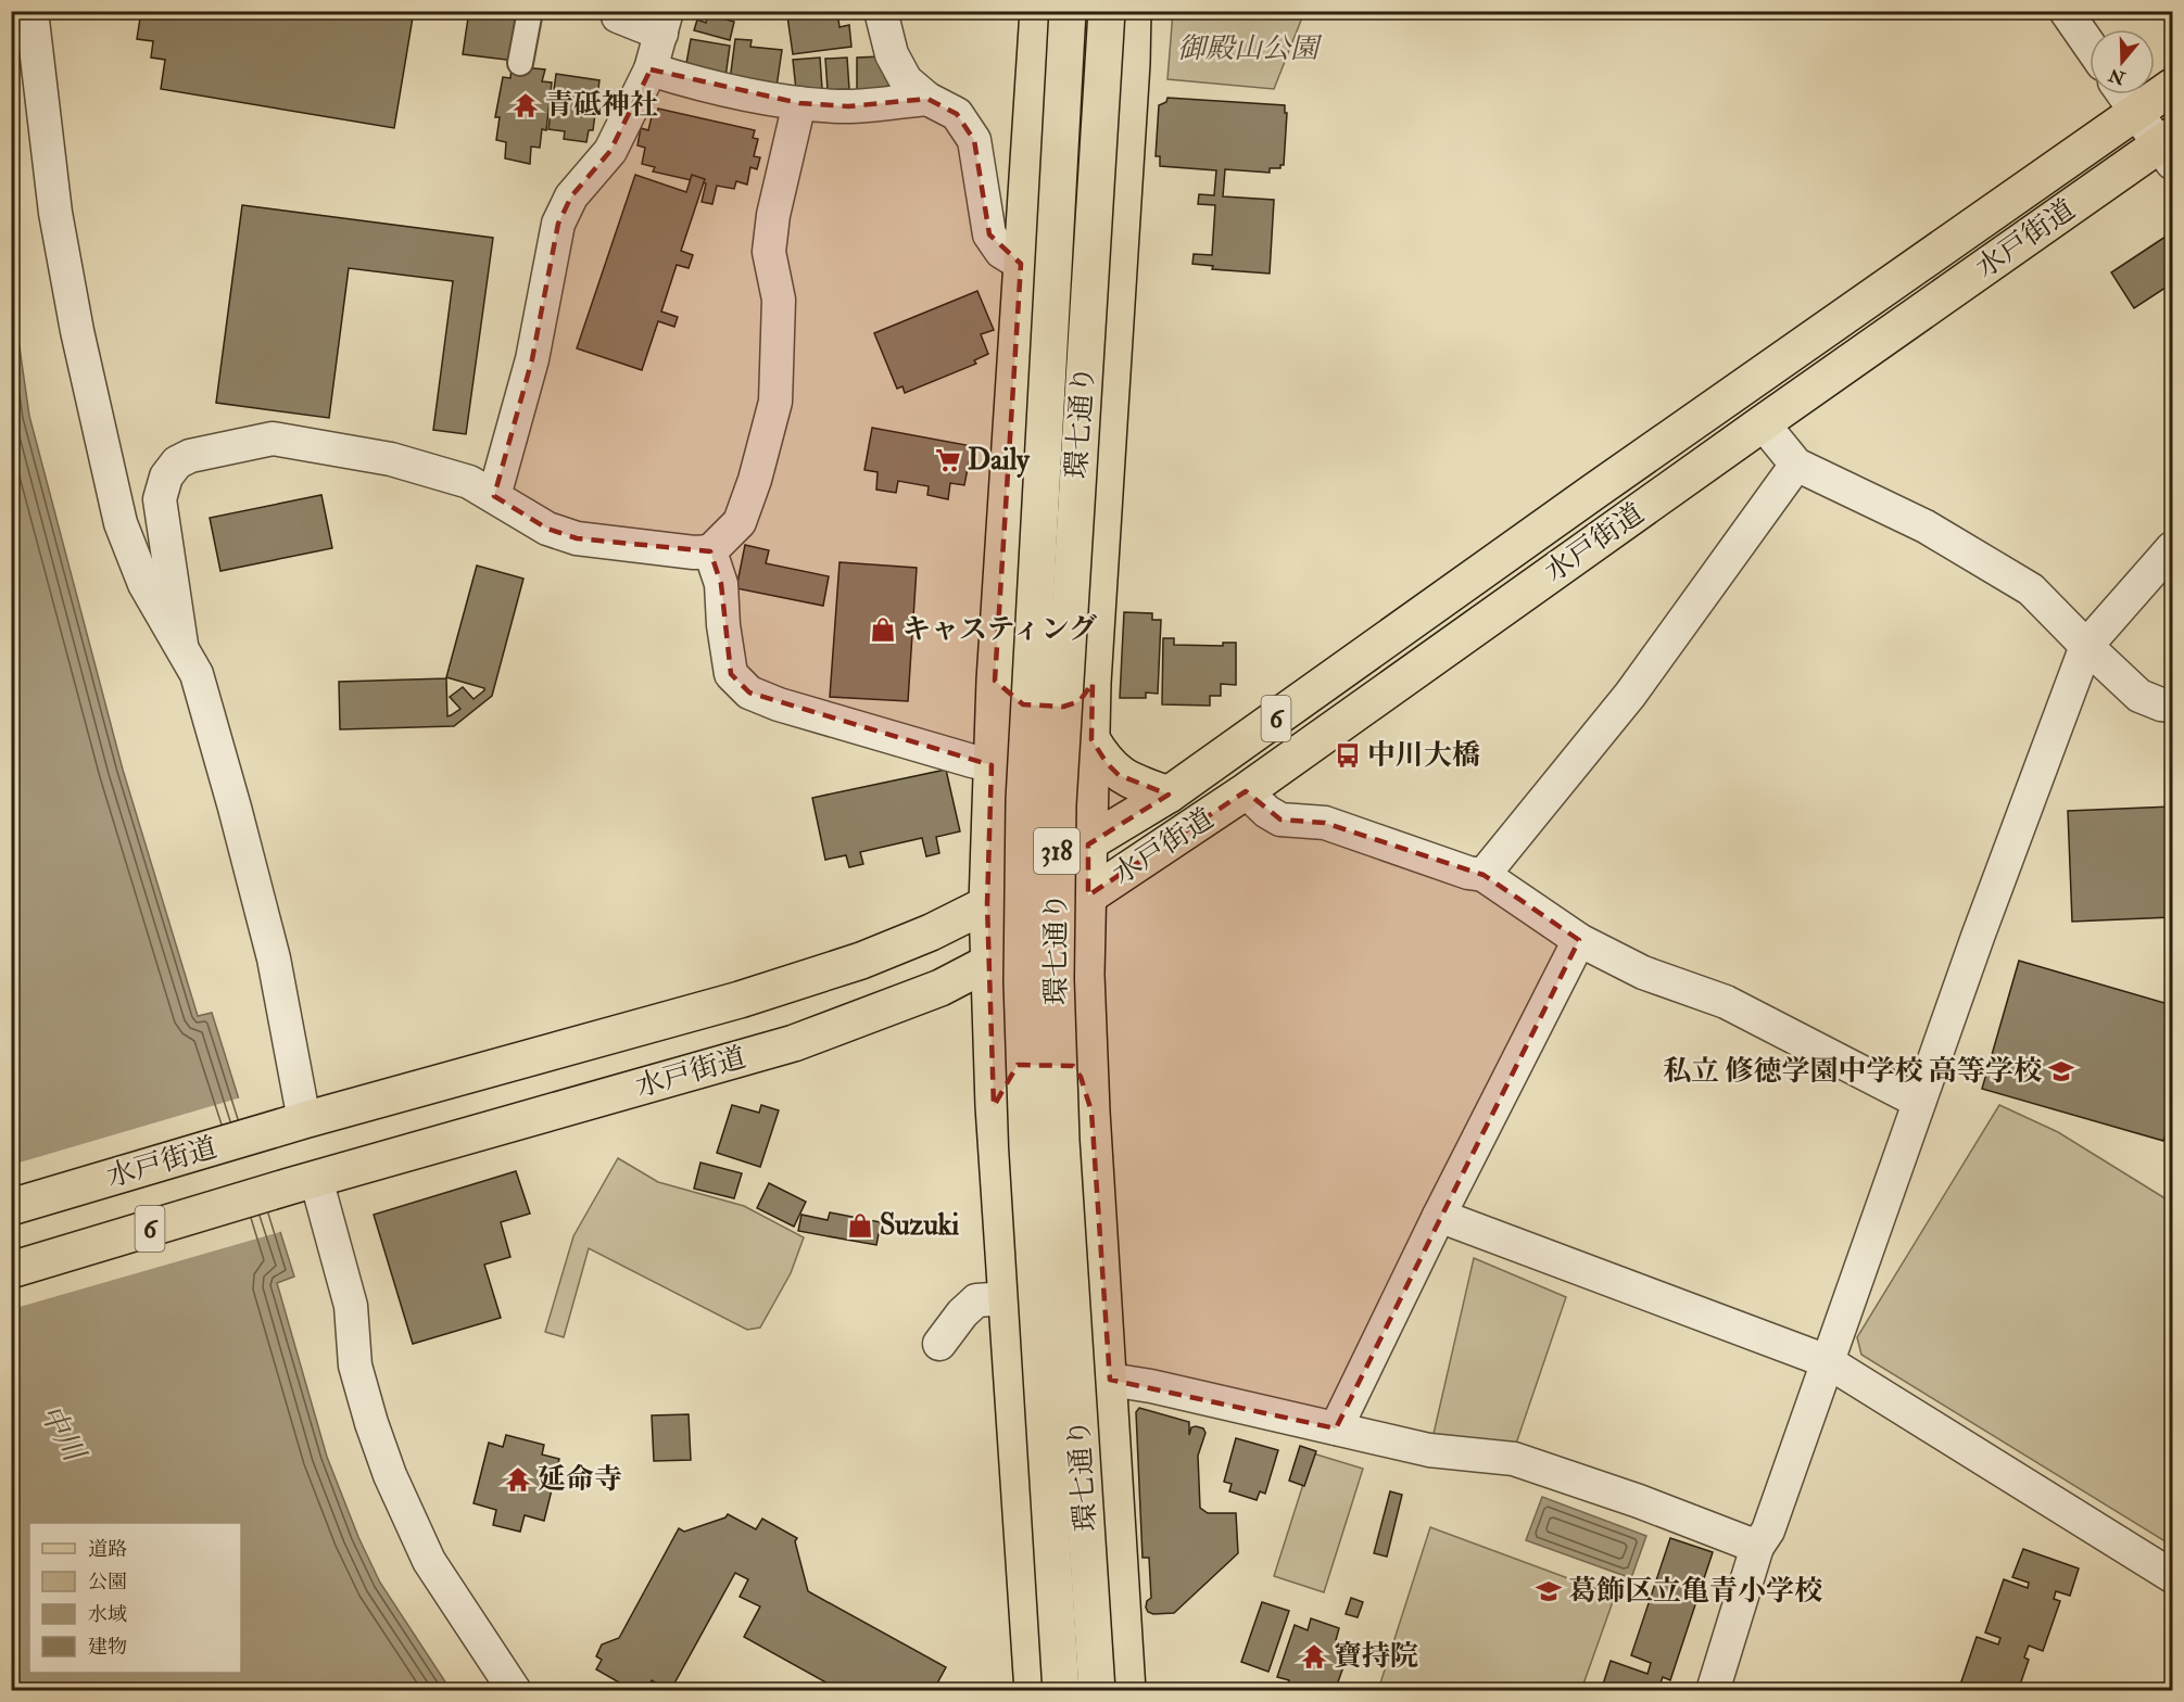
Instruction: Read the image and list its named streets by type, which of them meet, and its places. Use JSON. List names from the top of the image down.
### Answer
{
  "streets": {
    "main road": [
      "水戸街道",
      "環七通り",
      "6",
      "318"
    ]
  },
  "water": ["中川"],
  "parks": ["御殿山公園"],
  "places": {
    "temple": ["青砥神社", "延命寺", "寶持院"],
    "supermarket": ["Daily"],
    "shop": ["キャスティング", "Suzuki"],
    "bus stop": ["中川大橋"],
    "school or university": ["私立 修徳学園中学校 高等学校", "葛飾区立亀青小学校"]
  },
  "legend": [
    "道路",
    "公園",
    "水域",
    "建物"
  ],
  "north": "bottom"
}
